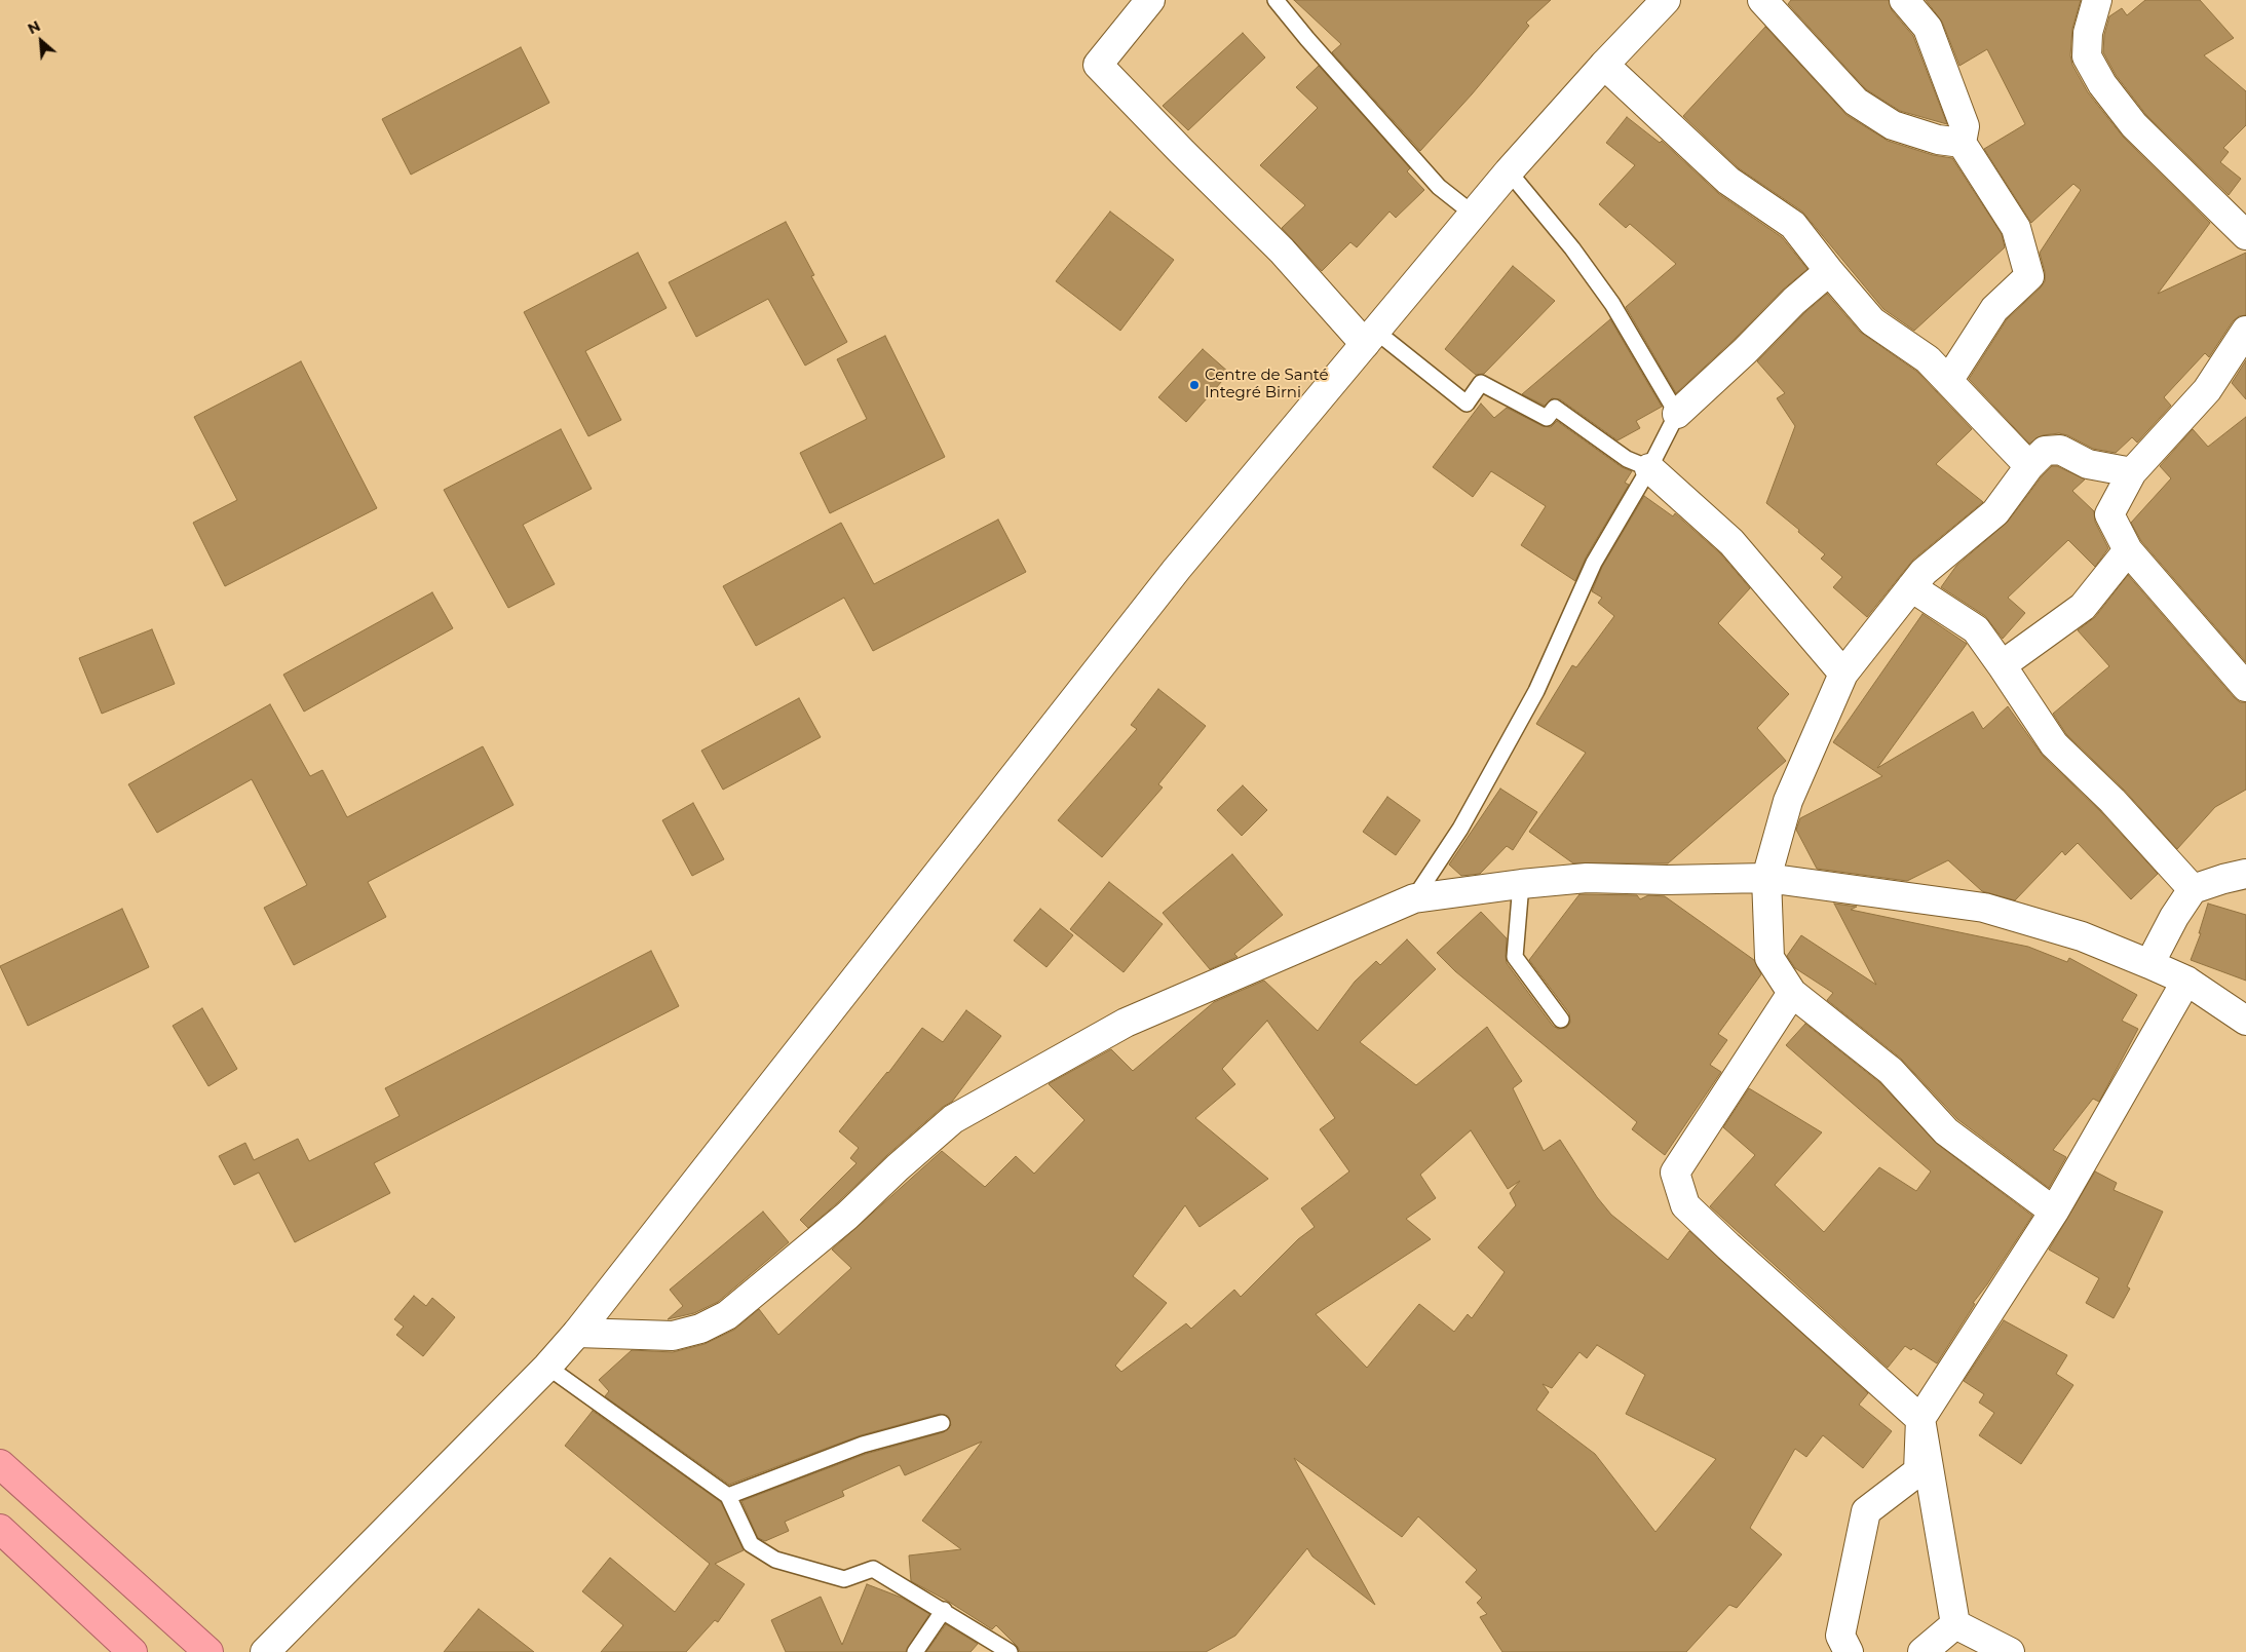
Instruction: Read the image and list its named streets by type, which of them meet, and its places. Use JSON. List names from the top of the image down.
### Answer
{
  "places": ["Centre de Santé Integré Birni"],
  "north": "top left"
}
